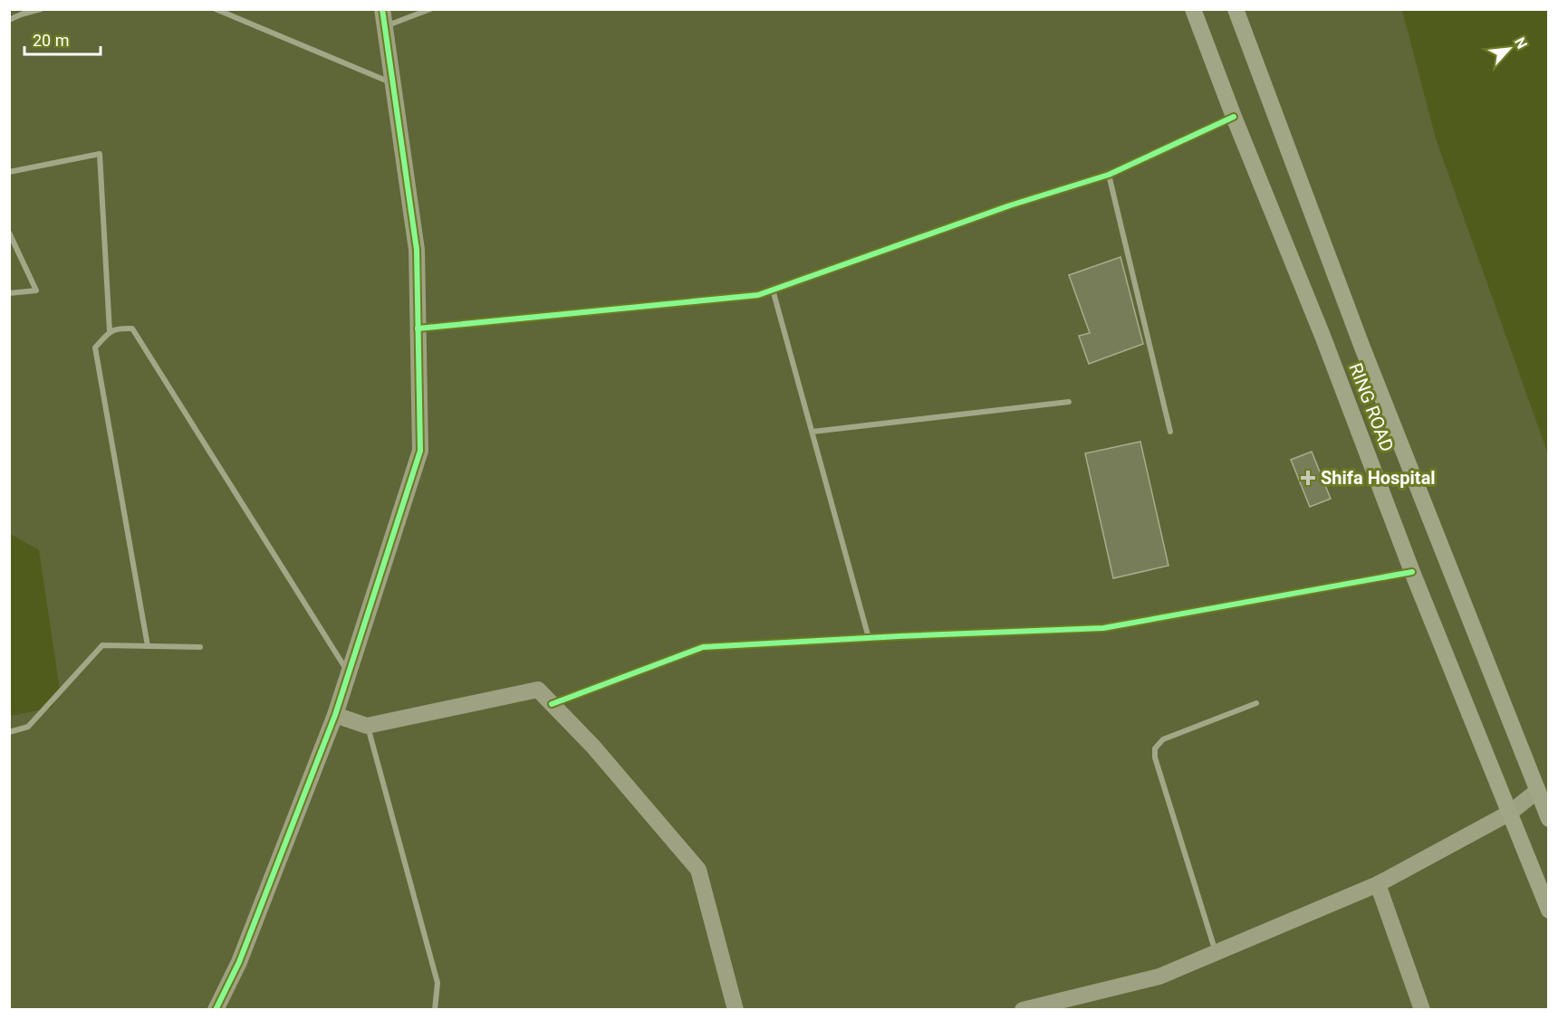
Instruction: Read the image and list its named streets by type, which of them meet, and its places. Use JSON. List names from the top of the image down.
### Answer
{
  "streets": {
    "main road": ["RING ROAD"]
  },
  "places": {
    "health": ["Shifa Hospital"]
  },
  "scale_bar": "20 m",
  "north": "top right"
}
